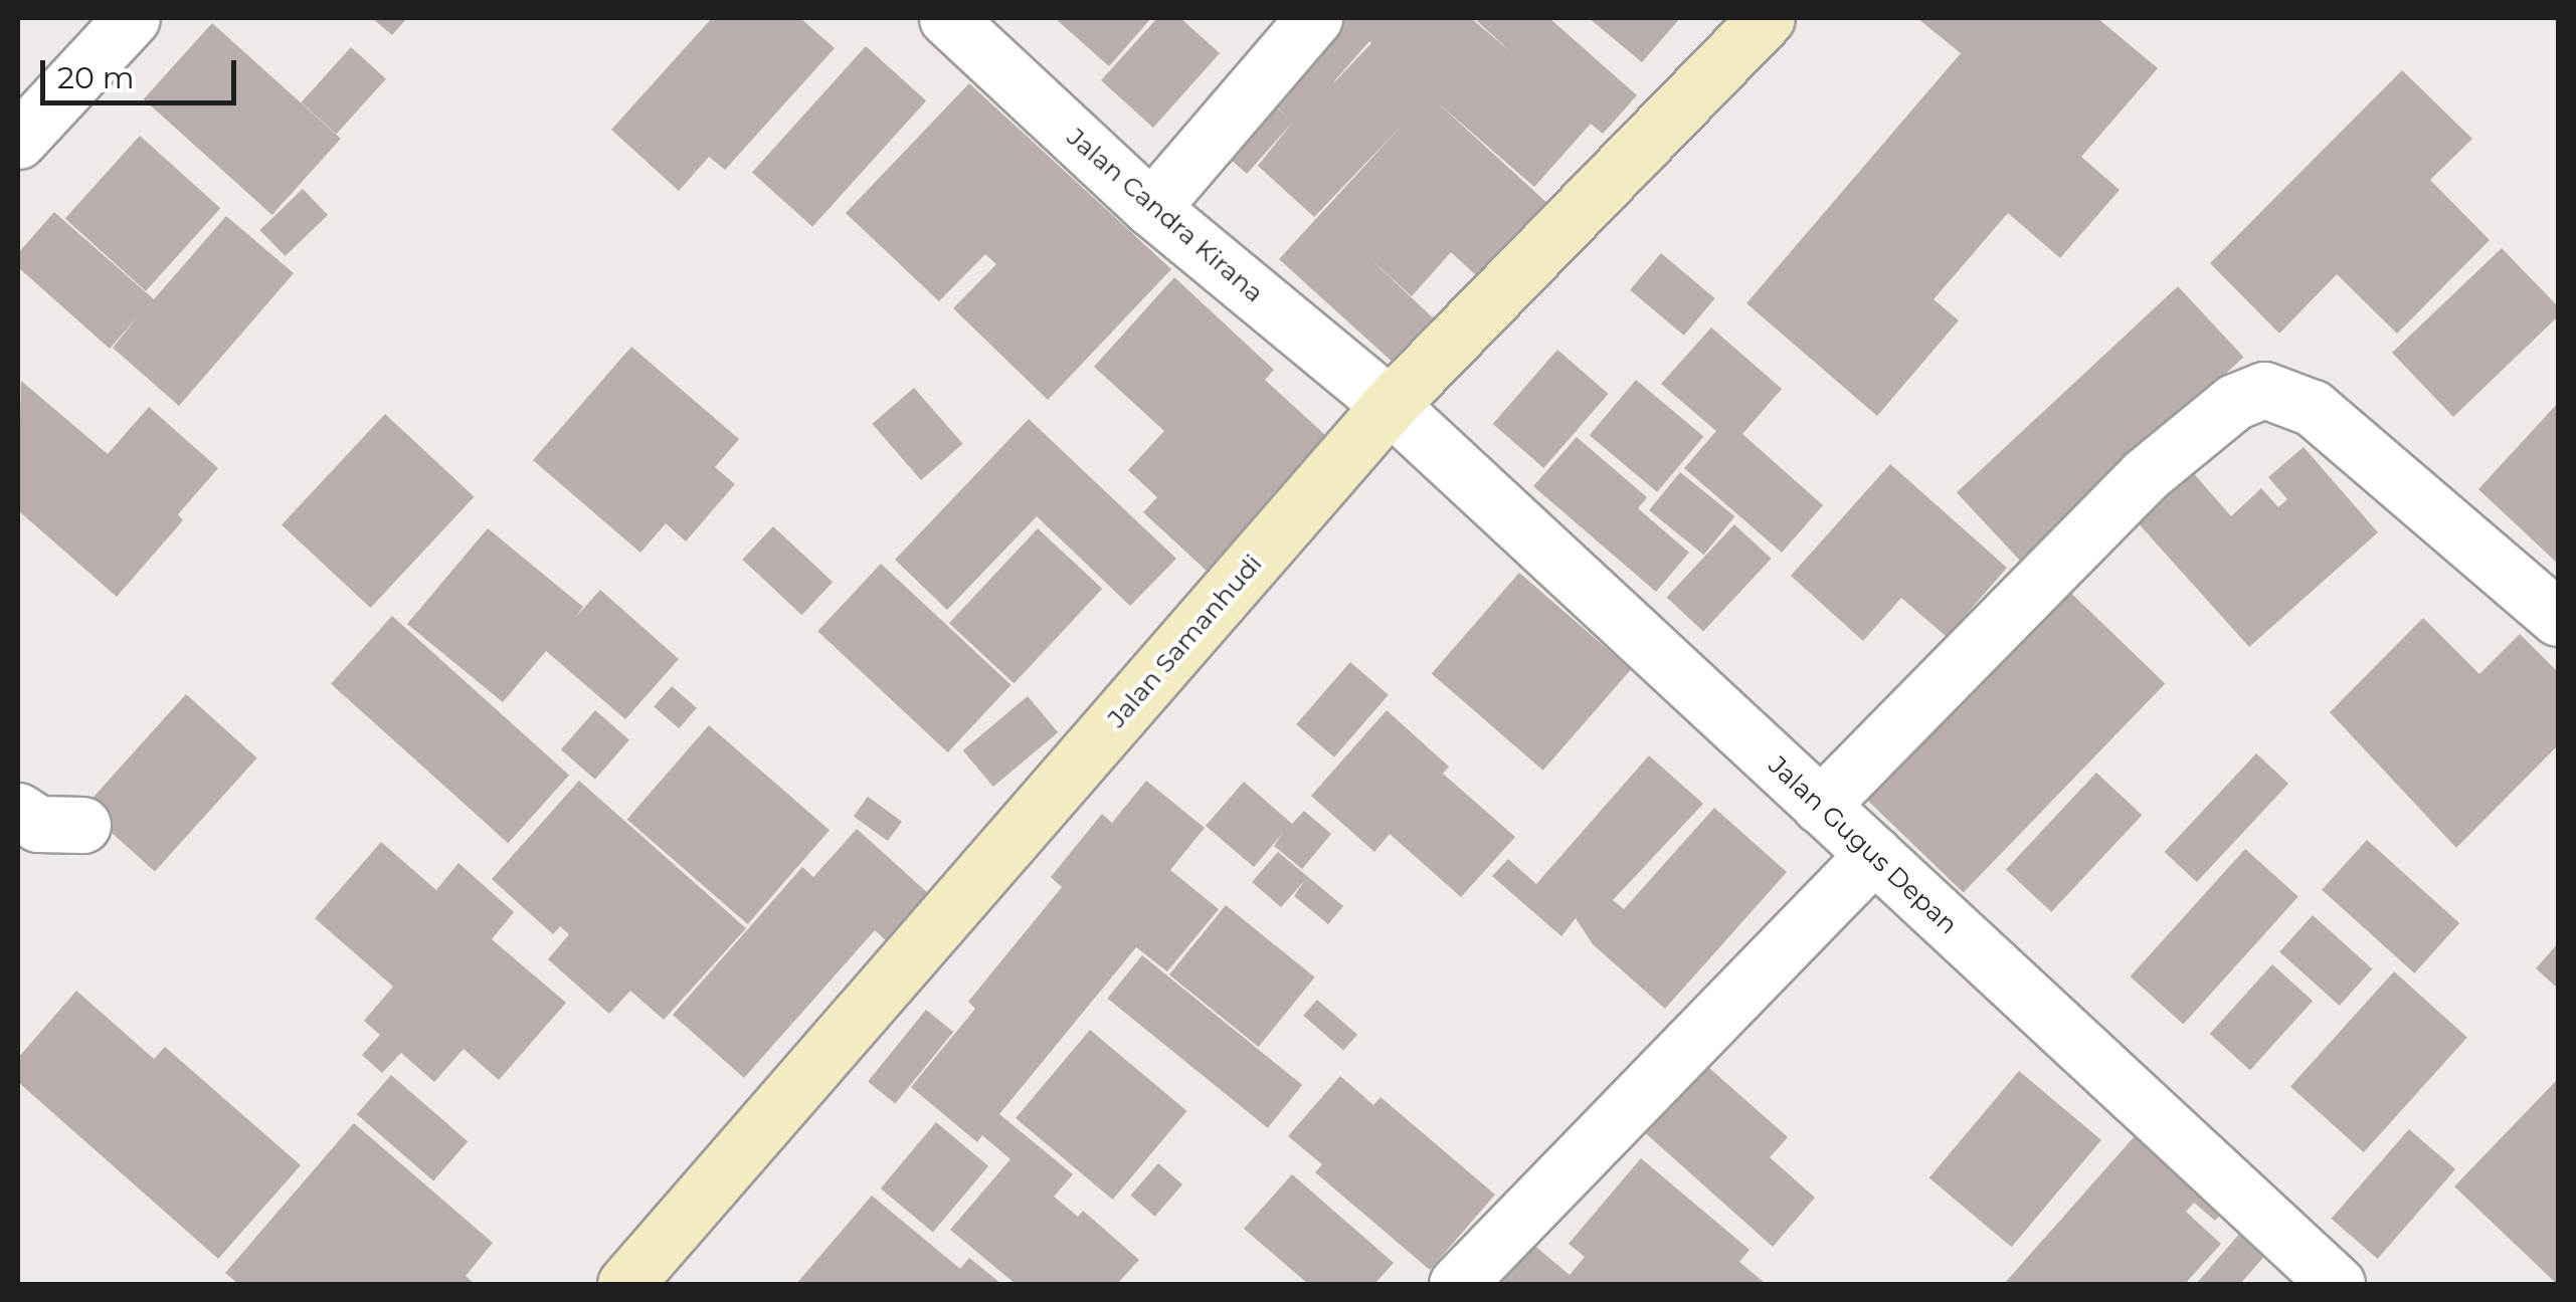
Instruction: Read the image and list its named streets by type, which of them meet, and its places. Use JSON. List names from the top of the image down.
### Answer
{
  "streets": {
    "street": ["Jalan Candra Kirana", "Jalan Samanhudi", "Jalan Gugus Depan"]
  },
  "crossings": [
    ["Jalan Candra Kirana", "Jalan Samanhudi"],
    ["Jalan Candra Kirana", "Jalan Gugus Depan"],
    ["Jalan Samanhudi", "Jalan Gugus Depan"]
  ],
  "scale_bar": "20 m"
}
